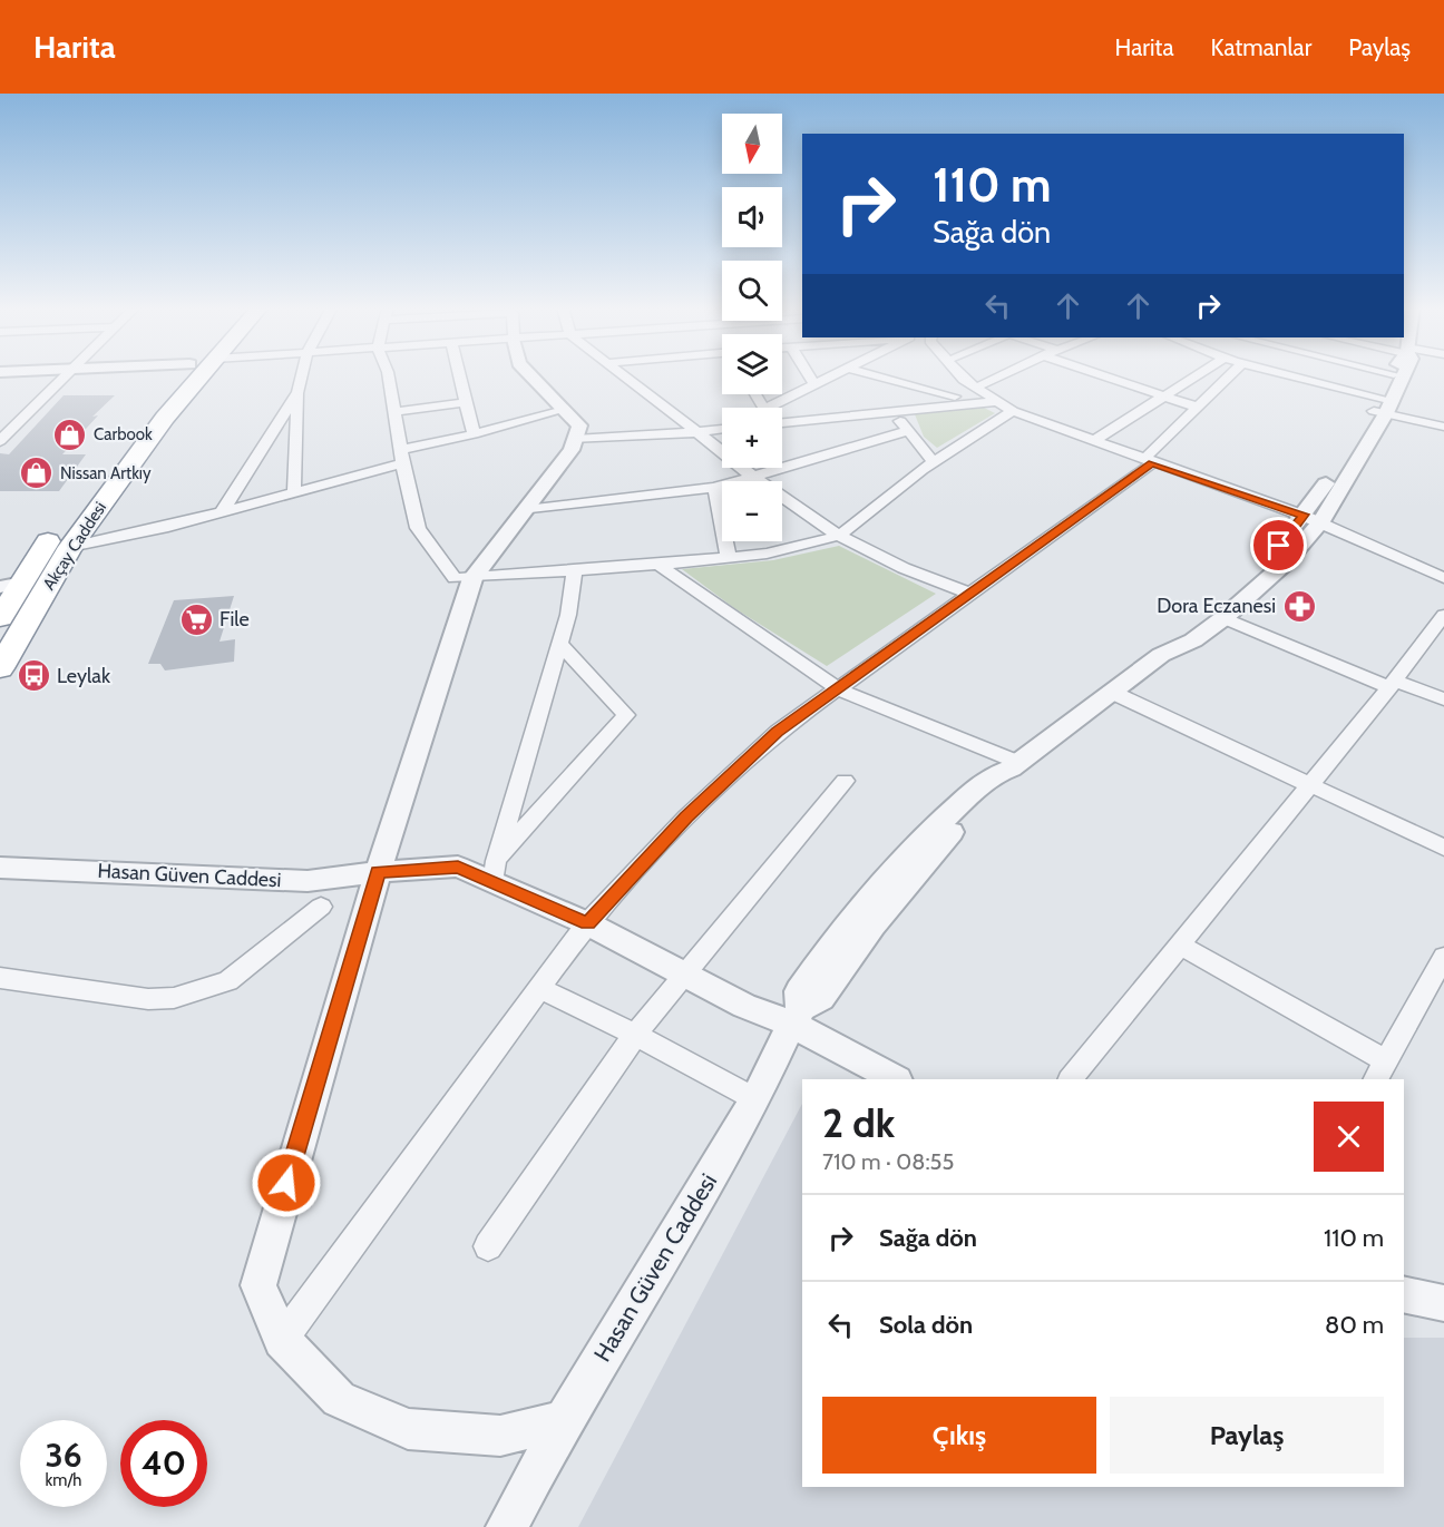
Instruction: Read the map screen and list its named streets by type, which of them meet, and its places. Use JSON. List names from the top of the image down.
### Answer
{
  "streets": {
    "highway": ["Akçay Caddesi"],
    "street": ["Hasan Güven Caddesi"]
  },
  "places": {
    "shop": ["Carbook", "Nissan Artkıy"],
    "pharmacy": ["Dora Eczanesi"],
    "supermarket": ["File"],
    "bus stop": ["Leylak"]
  },
  "north": "bottom",
  "page": {
    "header": "Harita",
    "nav": ["Harita", "Katmanlar", "Paylaş"],
    "map_buttons": ["+", "−"],
    "turn": ["110 m", "Sağa dön"],
    "heading": ["2 dk", "710 m · 08:55"],
    "list": [
      {
        "name": "Sağa dön",
        "value": "110 m"
      },
      {
        "name": "Sola dön",
        "value": "80 m"
      }
    ],
    "buttons": ["Çıkış", "Paylaş"],
    "speed": "36 km/h",
    "limit": "40"
  }
}
